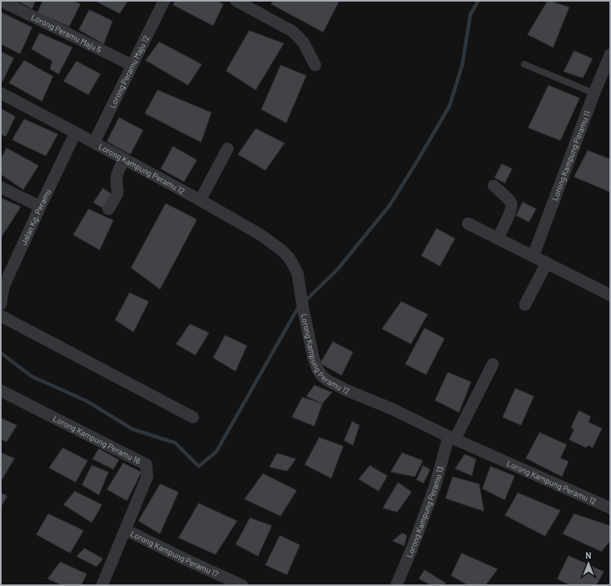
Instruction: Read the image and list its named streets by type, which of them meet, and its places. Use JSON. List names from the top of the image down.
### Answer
{
  "streets": {
    "street": [
      "Lorong Peramu Maju 5",
      "Lorong Peramu Maju 12",
      "Lorong Kampung Peramu 11",
      "Lorong Kampung Peramu 12",
      "Jalan Kg. Peramu",
      "Lorong Kampung Peramu 16",
      "Lorong Kampung Peramu 13",
      "Lorong Kampung Peramu 17"
    ]
  },
  "crossings": [
    ["Lorong Peramu Maju 5", "Lorong Peramu Maju 12"],
    ["Lorong Peramu Maju 12", "Lorong Kampung Peramu 12"],
    ["Lorong Kampung Peramu 12", "Jalan Kg. Peramu"],
    ["Lorong Kampung Peramu 12", "Lorong Kampung Peramu 13"],
    ["Lorong Kampung Peramu 16", "Lorong Kampung Peramu 17"]
  ],
  "north": "top"
}
